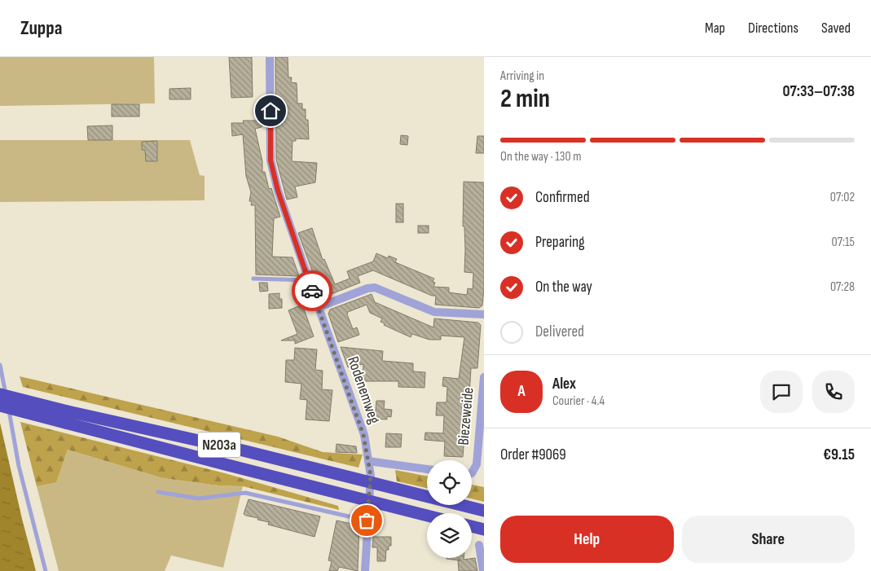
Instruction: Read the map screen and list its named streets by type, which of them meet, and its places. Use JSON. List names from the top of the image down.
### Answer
{
  "streets": {
    "highway": ["N203a"],
    "street": ["Rodenemweg", "Biezeweide"]
  },
  "crossings": [
    ["Rodenemweg", "N203a"]
  ],
  "page": {
    "header": "Zuppa",
    "nav": ["Map", "Directions", "Saved"],
    "heading": ["2 min", "Arriving in", "07:33–07:38"],
    "panel": [
      "Alex",
      "Courier · 4.4",
      "Order #9069",
      "€9.15"
    ],
    "bar": "On the way · 130 m",
    "list": [
      ["Confirmed", "07:02"],
      ["Preparing", "07:15"],
      ["On the way", "07:28"],
      "Delivered"
    ],
    "round": "A",
    "buttons": ["Help", "Share"]
  }
}
